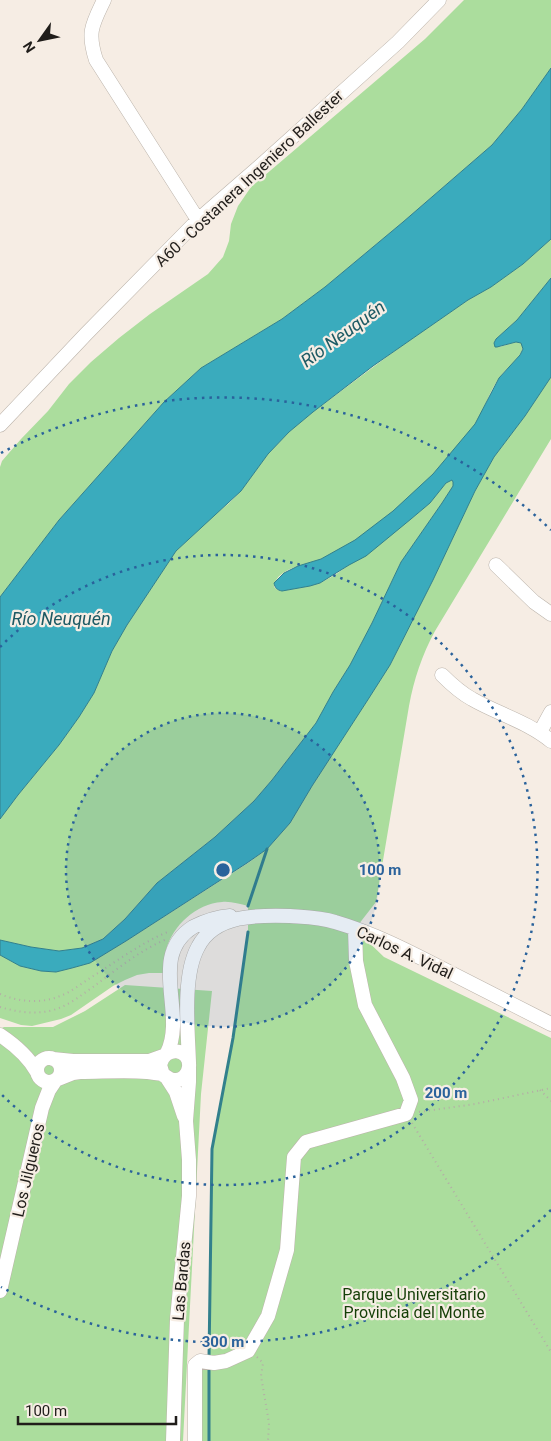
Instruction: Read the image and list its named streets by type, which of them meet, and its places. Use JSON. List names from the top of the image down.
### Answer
{
  "streets": {
    "street": [
      "A60 - Costanera Ingeniero Ballester",
      "Carlos A. Vidal",
      "Los Jilgueros",
      "Las Bardas"
    ]
  },
  "crossings": [
    ["Carlos A. Vidal", "Las Bardas"]
  ],
  "water": ["Río Neuquén"],
  "parks": ["Parque Universitario Provincia del Monte"],
  "scale_bar": "100 m",
  "north": "bottom left",
  "rings": ["100 m", "200 m", "300 m"]
}
